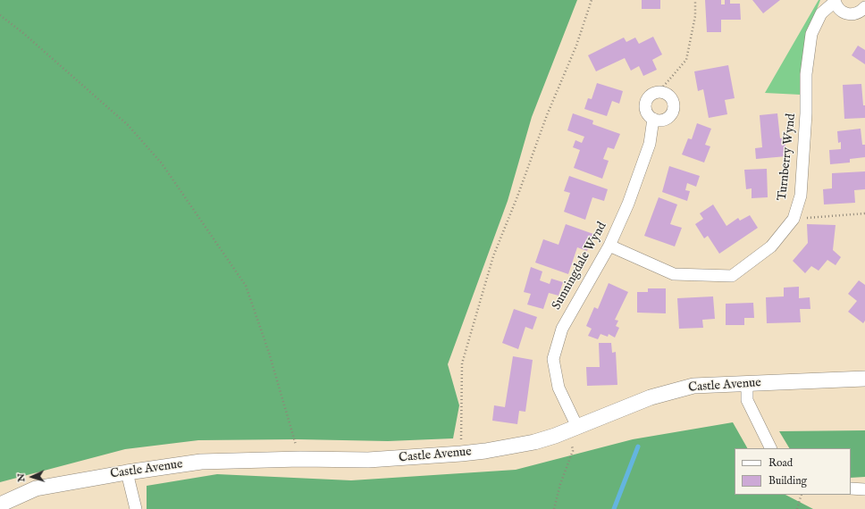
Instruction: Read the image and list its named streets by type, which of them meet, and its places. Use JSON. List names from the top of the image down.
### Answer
{
  "streets": {
    "street": ["Turnberry Wynd", "Sunningdale Wynd", "Castle Avenue"]
  },
  "crossings": [
    ["Turnberry Wynd", "Sunningdale Wynd"],
    ["Sunningdale Wynd", "Castle Avenue"]
  ],
  "legend": ["Road", "Building"],
  "north": "left"
}
